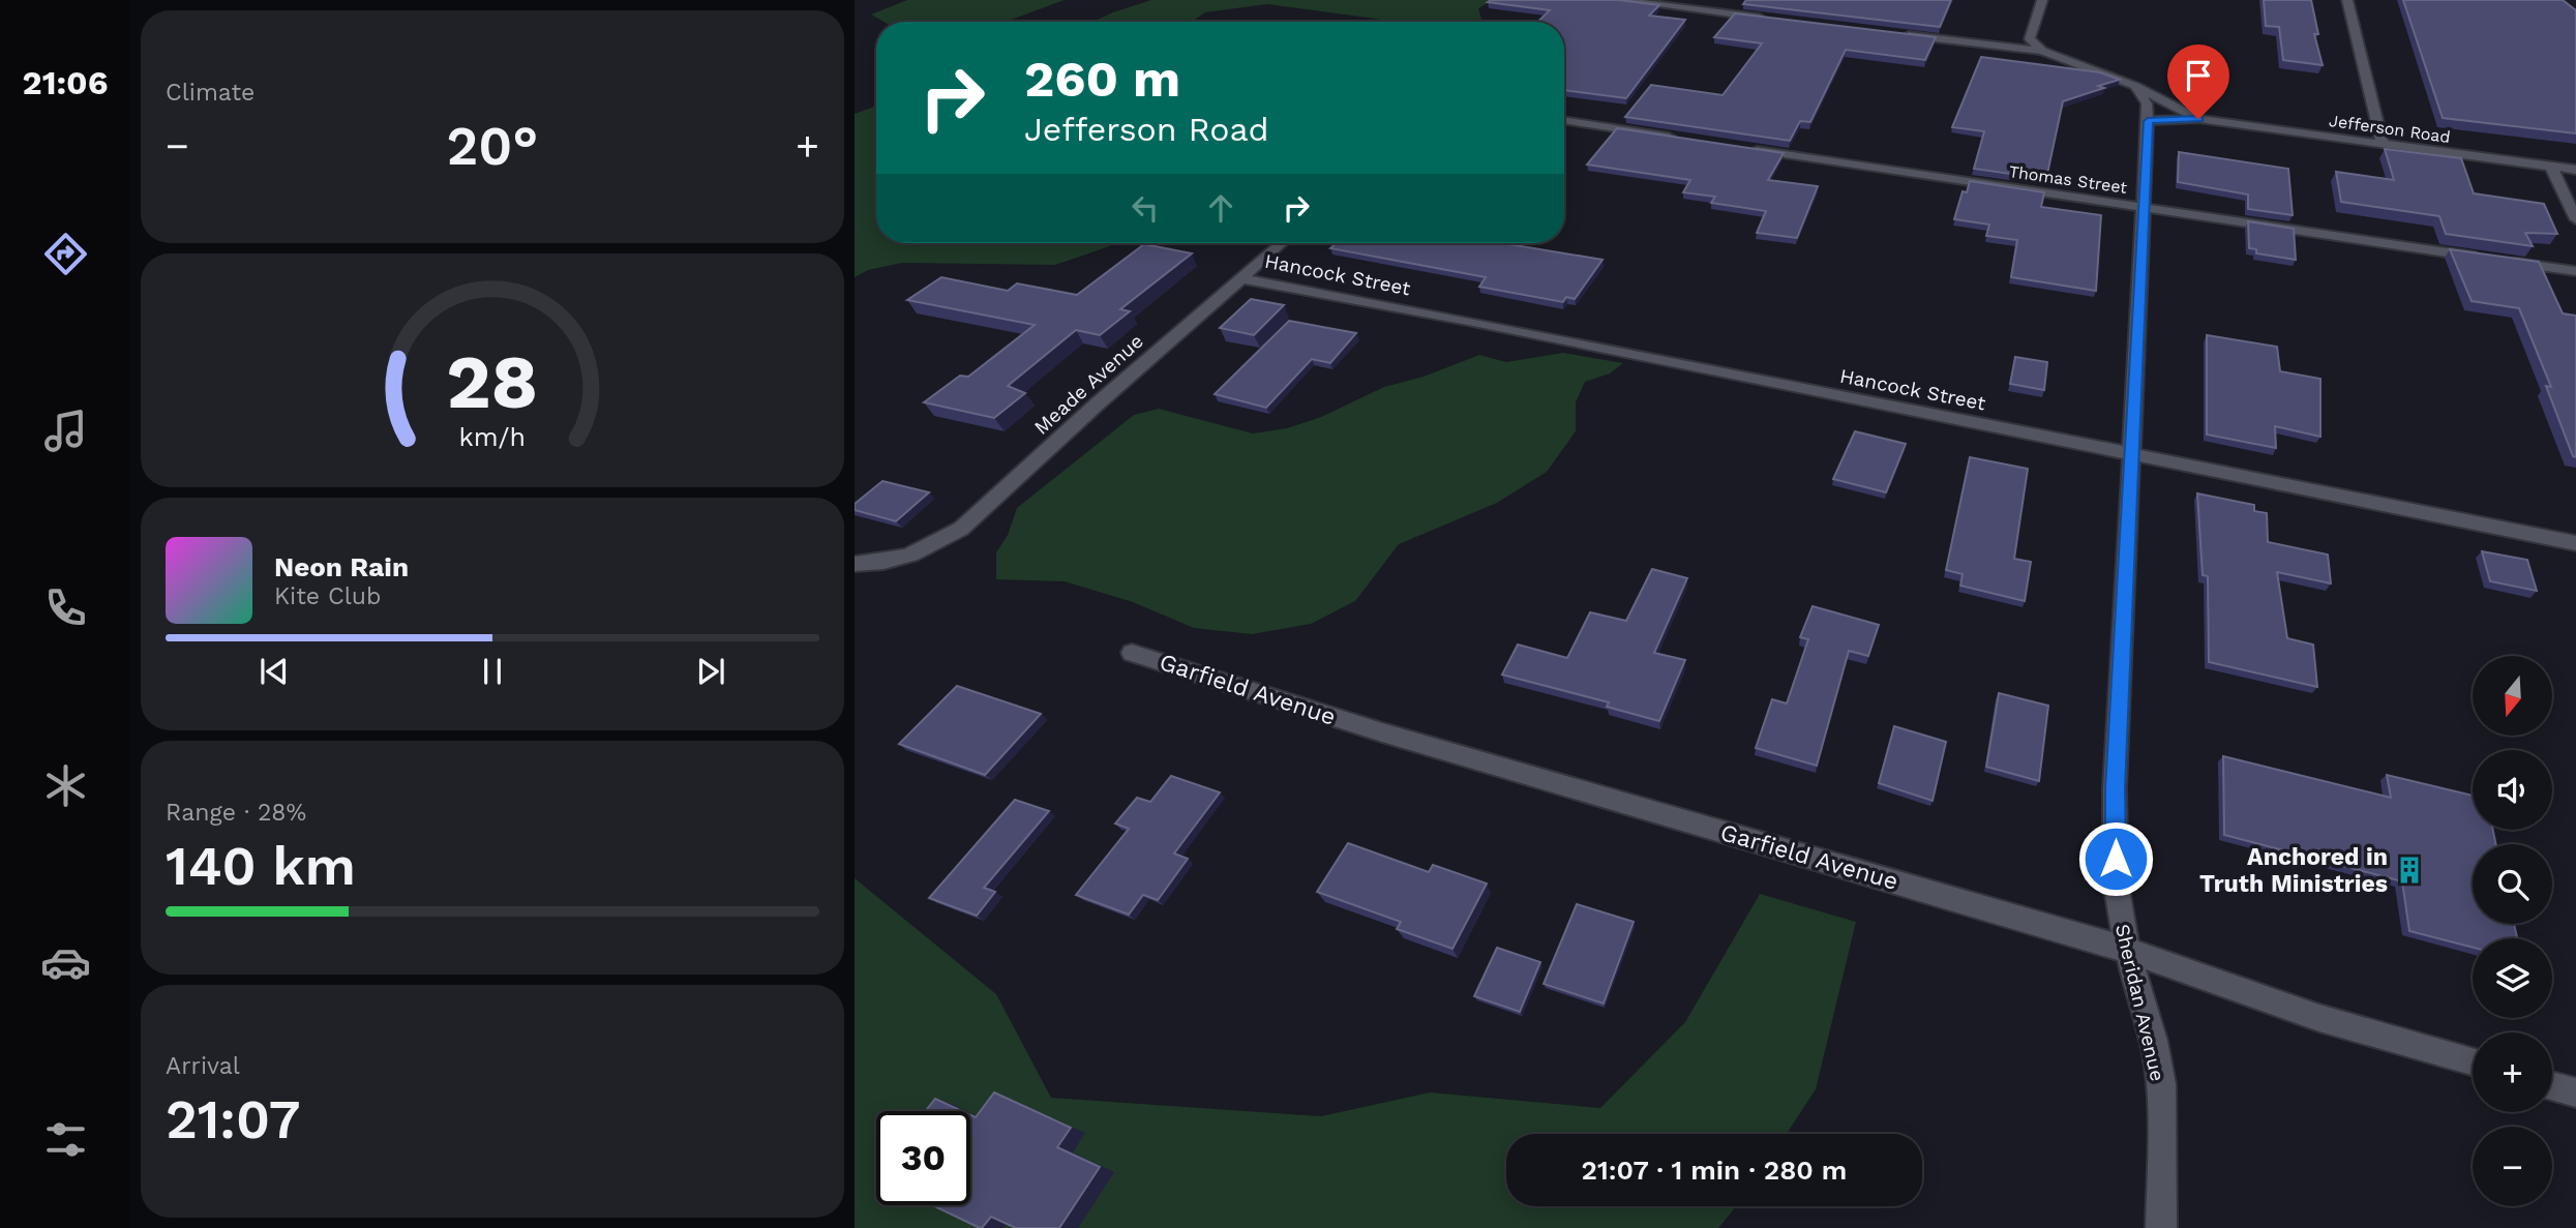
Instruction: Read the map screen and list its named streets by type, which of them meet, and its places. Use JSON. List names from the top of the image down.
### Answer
{
  "streets": {
    "street": [
      "Jefferson Road",
      "Thomas Street",
      "Hancock Street",
      "Meade Avenue",
      "Garfield Avenue",
      "Sheridan Avenue"
    ]
  },
  "crossings": [
    ["Jefferson Road", "Sheridan Avenue"],
    ["Thomas Street", "Sheridan Avenue"],
    ["Hancock Street", "Meade Avenue"],
    ["Hancock Street", "Sheridan Avenue"],
    ["Garfield Avenue", "Sheridan Avenue"]
  ],
  "places": {
    "building": ["Anchored in Truth Ministries"]
  },
  "north": "bottom",
  "page": {
    "tabs": "21:06",
    "tile": [
      "Climate",
      ["Range · 28%", "140 km"],
      ["Arrival", "21:07"]
    ],
    "turn": ["260 m", "Jefferson Road"],
    "heat": ["−", "20°", "+"],
    "song": ["Neon Rain", "Kite Club"],
    "map_buttons": ["+", "−"],
    "limit": "30",
    "trip": "21:07 · 1 min · 280 m",
    "gauge": ["28", "km/h"]
  }
}
